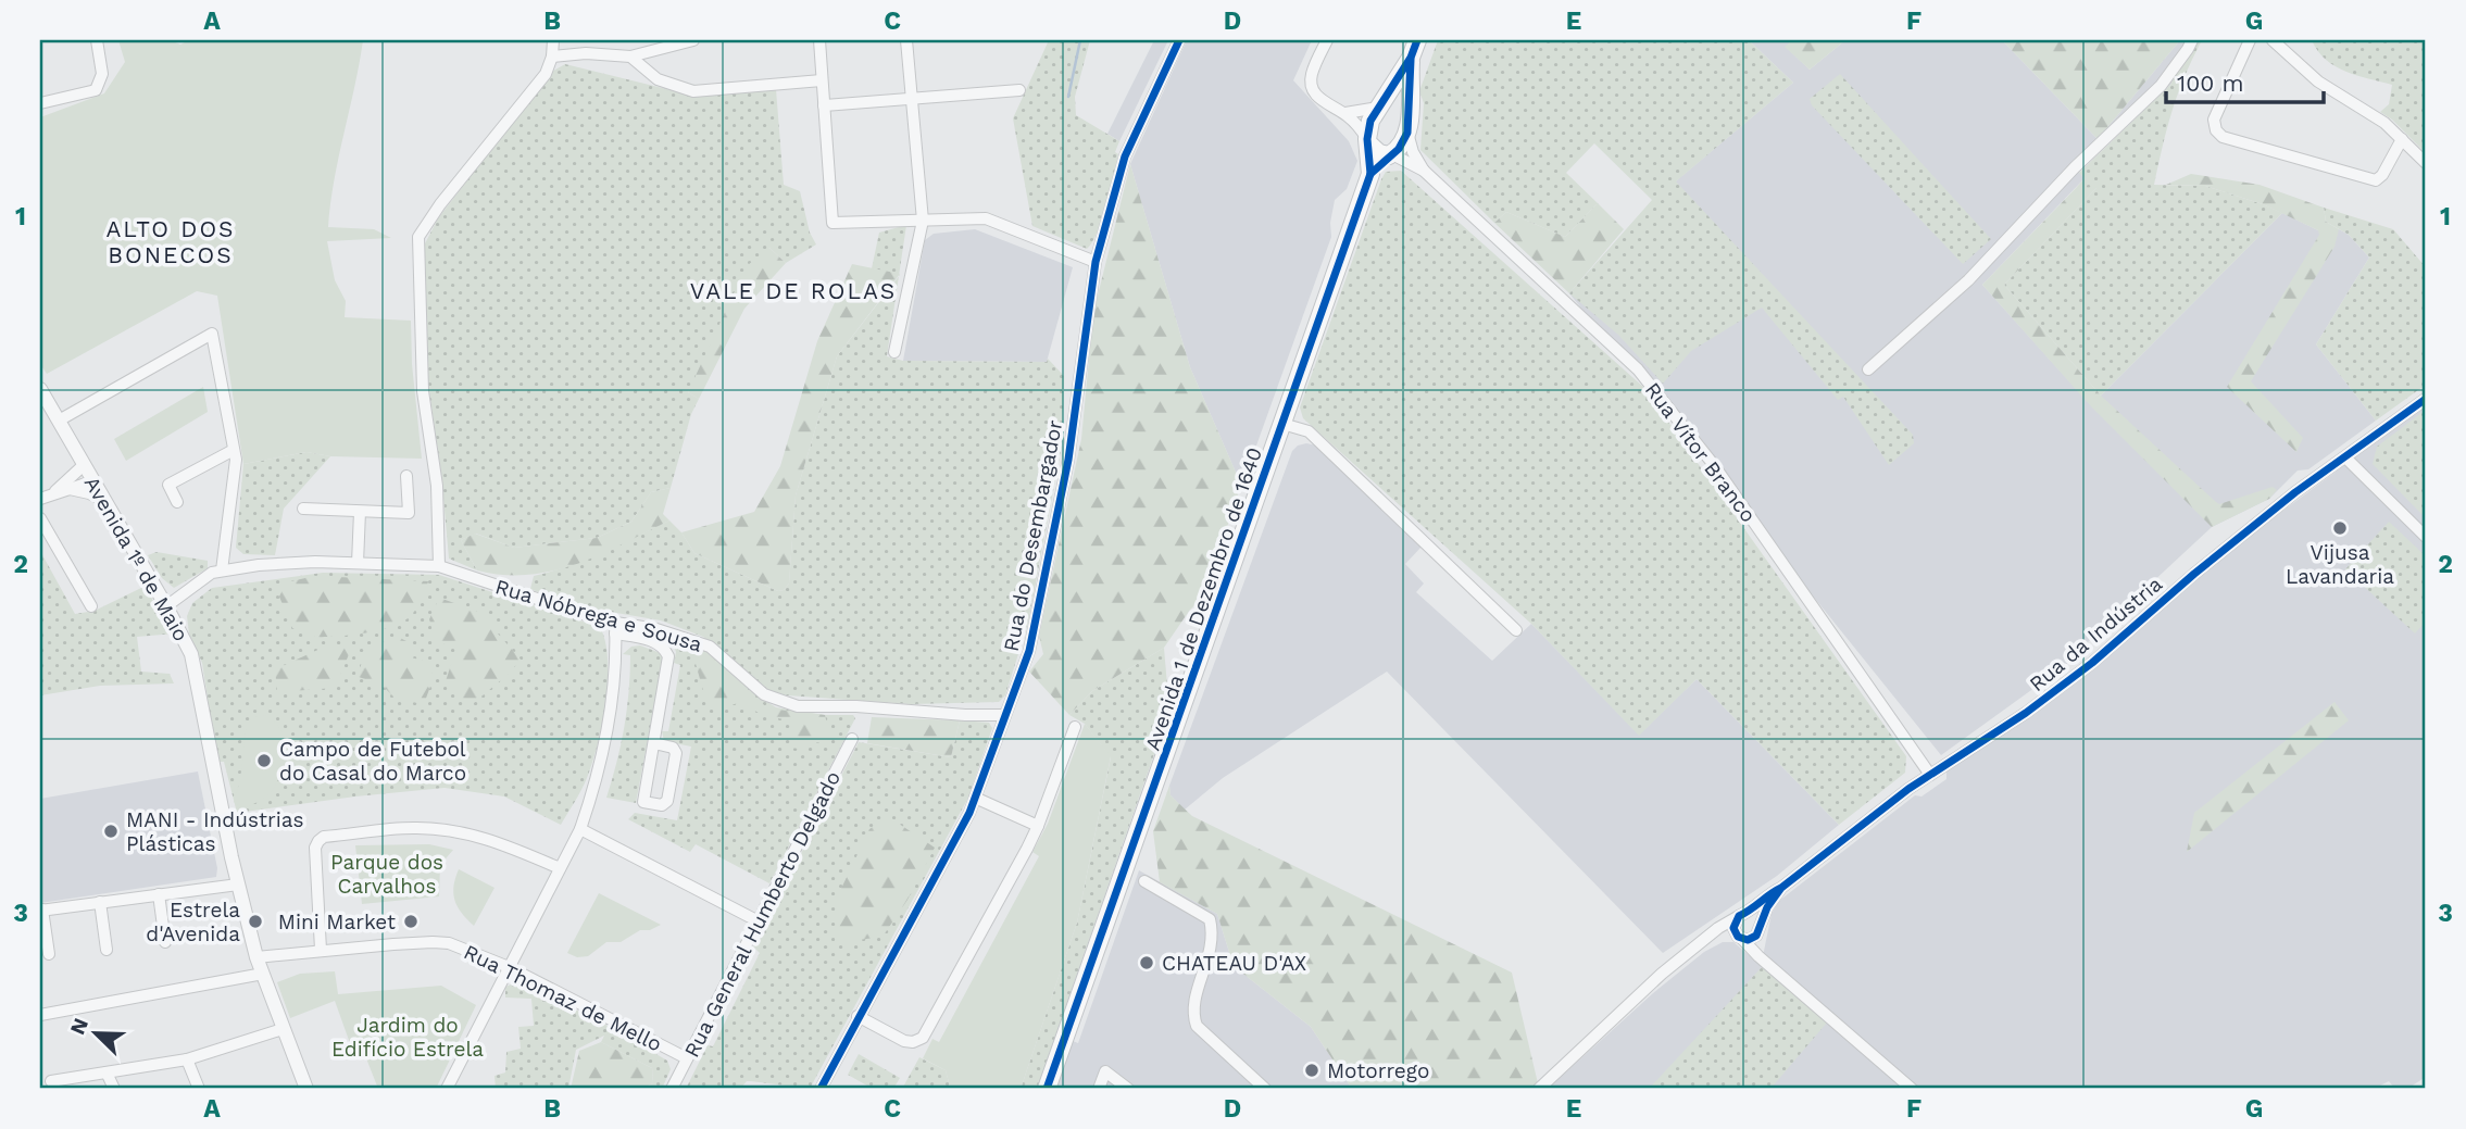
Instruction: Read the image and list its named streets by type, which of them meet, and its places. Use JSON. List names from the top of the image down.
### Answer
{
  "streets": {
    "main road": ["Avenida 1 de Dezembro de 1640"],
    "street": [
      "Rua Vítor Branco",
      "Rua do Desembargador",
      "Avenida 1º de Maio",
      "Rua Nóbrega e Sousa",
      "Rua da Indústria",
      "Rua General Humberto Delgado",
      "Rua Thomaz de Mello"
    ]
  },
  "crossings": [
    ["Rua Vítor Branco", "Avenida 1 de Dezembro de 1640"],
    ["Rua Vítor Branco", "Rua da Indústria"],
    ["Rua do Desembargador", "Rua Nóbrega e Sousa"],
    ["Avenida 1º de Maio", "Rua Thomaz de Mello"],
    ["Rua General Humberto Delgado", "Rua Thomaz de Mello"]
  ],
  "districts": ["ALTO DOS BONECOS", "VALE DE ROLAS"],
  "parks": ["Parque dos Carvalhos", "Jardim do Edifício Estrela"],
  "places": [
    "Vijusa Lavandaria",
    "Campo de Futebol do Casal do Marco",
    "MANI - Indústrias Plásticas",
    "Estrela d'Avenida",
    "Mini Market",
    "CHATEAU D'AX",
    "Motorrego"
  ],
  "scale_bar": "100 m",
  "north": "top left",
  "grid": {
    "columns": [
      "A",
      "B",
      "C",
      "D",
      "E",
      "F",
      "G"
    ],
    "rows": ["1", "2", "3"]
  }
}
